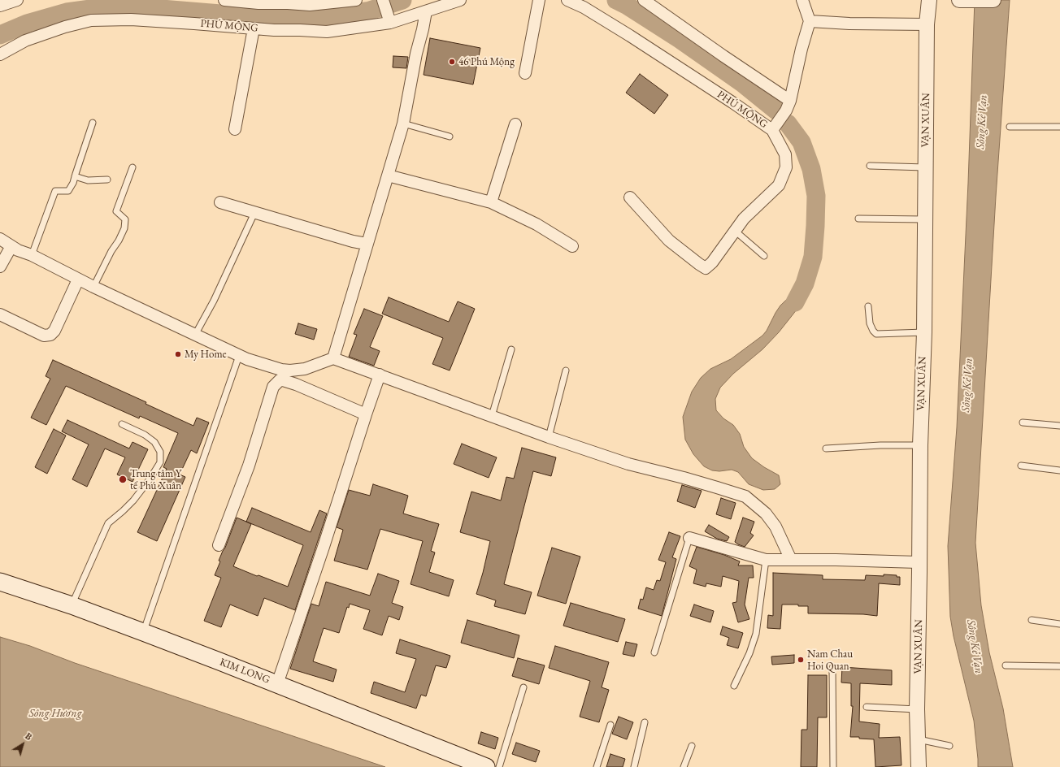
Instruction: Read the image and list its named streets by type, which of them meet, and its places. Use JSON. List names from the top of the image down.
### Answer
{
  "streets": {
    "main road": ["KIM LONG"],
    "street": ["PHÚ MỘNG", "VẠN XUÂN"]
  },
  "water": ["Sông Kẻ Vạn", "Sông Hương"],
  "places": [
    "46 Phú Mộng",
    "My Home",
    "Trung tâm Y tế Phú Xuân",
    "Nam Chau Hoi Quan"
  ],
  "north": "top right"
}
